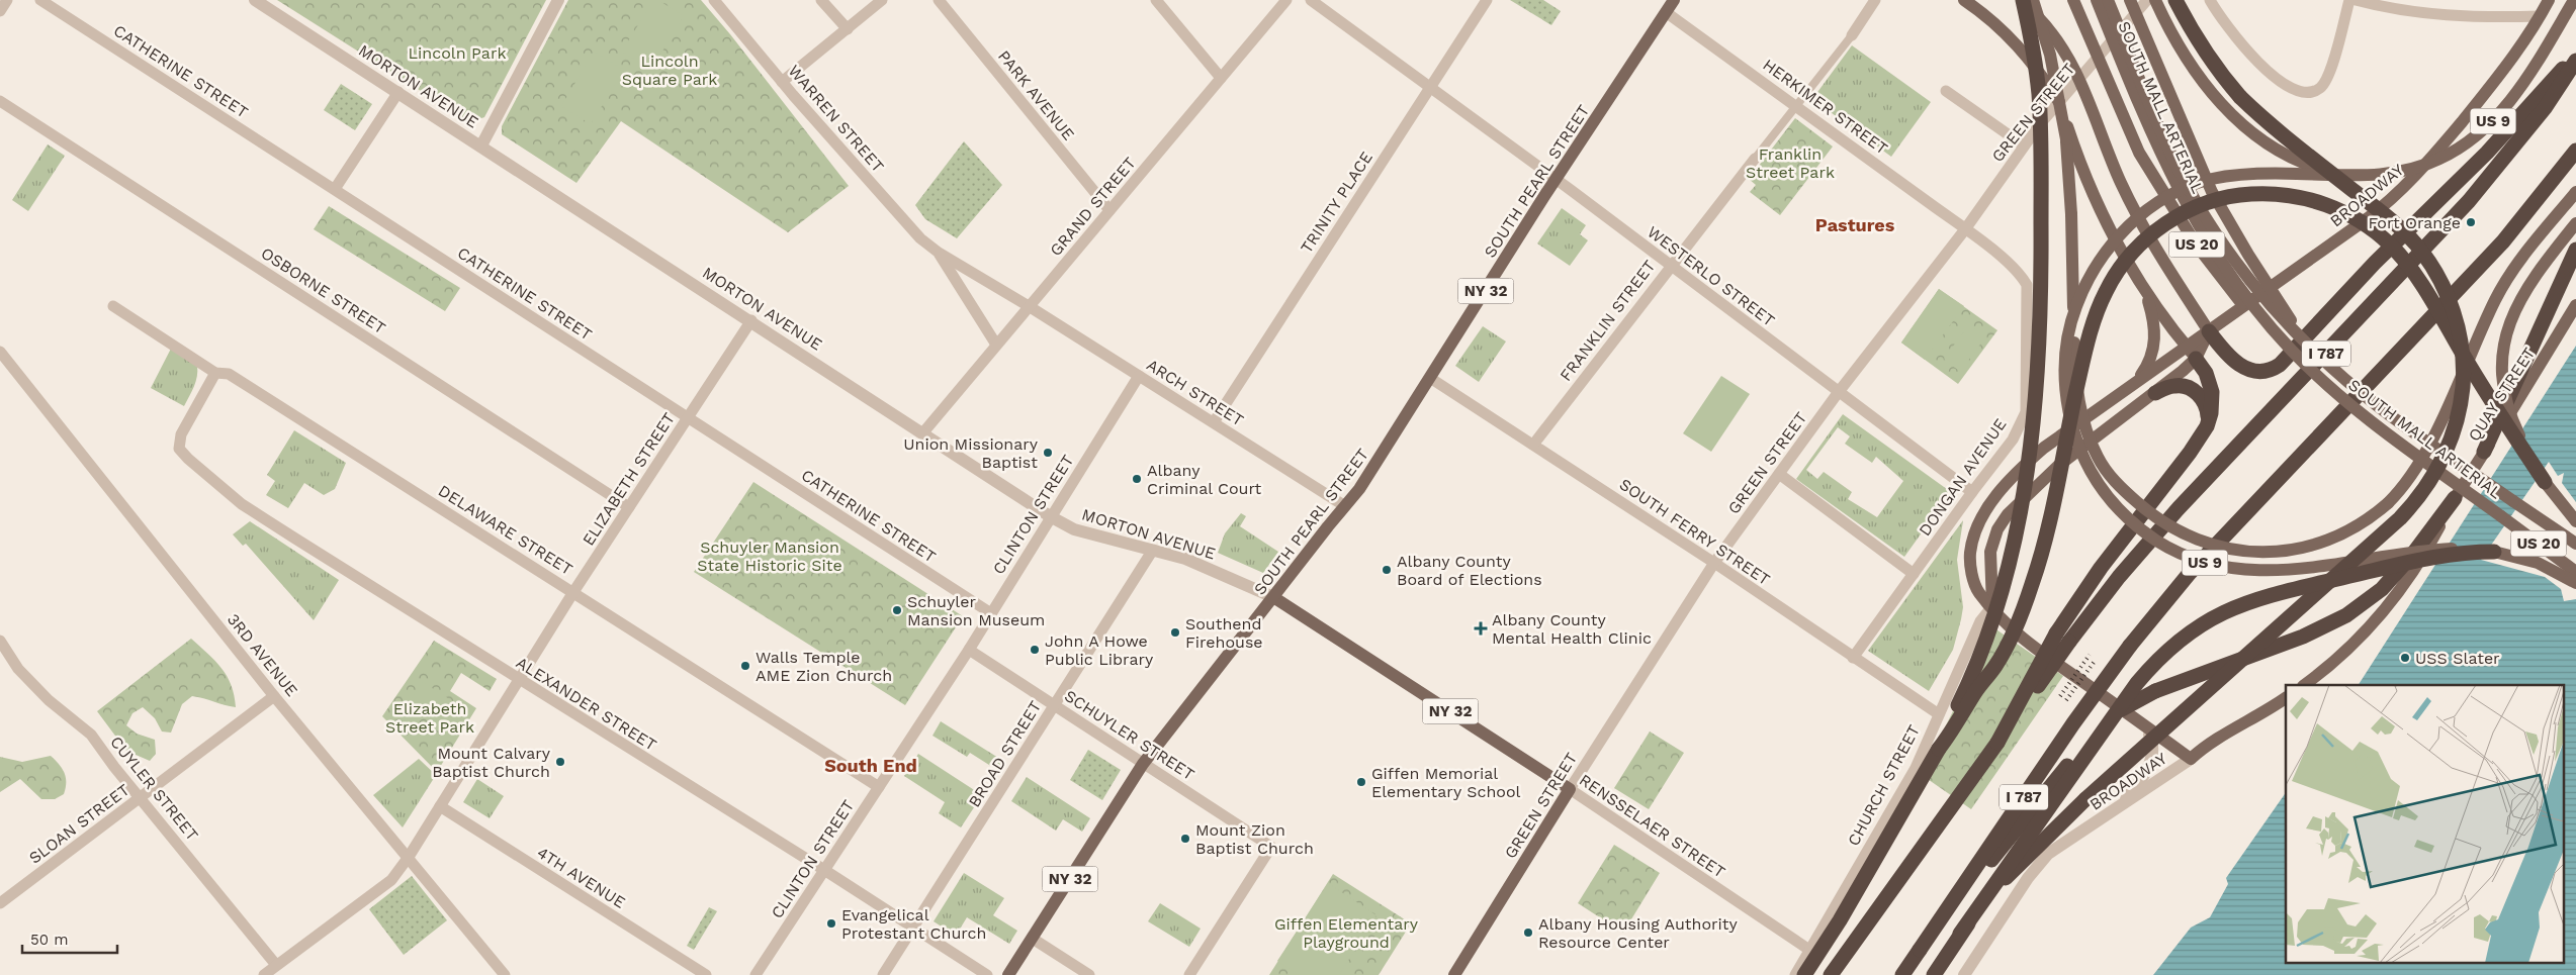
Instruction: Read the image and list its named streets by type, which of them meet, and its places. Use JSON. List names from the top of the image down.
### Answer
{
  "streets": {
    "highway": ["I 787"],
    "main road": [
      "SOUTH MALL ARTERIAL",
      "GREEN STREET",
      "US 9",
      "SOUTH PEARL STREET",
      "BROADWAY",
      "US 20",
      "NY 32",
      "QUAY STREET",
      "RENSSELAER STREET"
    ],
    "street": [
      "CATHERINE STREET",
      "MORTON AVENUE",
      "PARK AVENUE",
      "HERKIMER STREET",
      "WARREN STREET",
      "TRINITY PLACE",
      "GRAND STREET",
      "WESTERLO STREET",
      "OSBORNE STREET",
      "FRANKLIN STREET",
      "ARCH STREET",
      "DONGAN AVENUE",
      "ELIZABETH STREET",
      "CLINTON STREET",
      "DELAWARE STREET",
      "SOUTH FERRY STREET",
      "3RD AVENUE",
      "ALEXANDER STREET",
      "SCHUYLER STREET",
      "BROAD STREET",
      "CHURCH STREET",
      "CUYLER STREET",
      "SLOAN STREET",
      "4TH AVENUE"
    ]
  },
  "crossings": [
    ["CATHERINE STREET", "ELIZABETH STREET"],
    ["CATHERINE STREET", "CLINTON STREET"],
    ["MORTON AVENUE", "SOUTH PEARL STREET"],
    ["MORTON AVENUE", "GRAND STREET"],
    ["MORTON AVENUE", "ELIZABETH STREET"],
    ["MORTON AVENUE", "CLINTON STREET"],
    ["MORTON AVENUE", "BROAD STREET"],
    ["MORTON AVENUE", "RENSSELAER STREET"],
    ["PARK AVENUE", "GRAND STREET"],
    ["HERKIMER STREET", "GREEN STREET"],
    ["HERKIMER STREET", "SOUTH PEARL STREET"],
    ["HERKIMER STREET", "FRANKLIN STREET"],
    ["HERKIMER STREET", "DONGAN AVENUE"],
    ["SOUTH MALL ARTERIAL", "US 20"],
    ["GREEN STREET", "WESTERLO STREET"],
    ["GREEN STREET", "DONGAN AVENUE"],
    ["GREEN STREET", "SOUTH FERRY STREET"],
    ["GREEN STREET", "RENSSELAER STREET"],
    ["WARREN STREET", "GRAND STREET"],
    ["WARREN STREET", "ARCH STREET"],
    ["SOUTH PEARL STREET", "WESTERLO STREET"],
    ["SOUTH PEARL STREET", "ARCH STREET"],
    ["SOUTH PEARL STREET", "SOUTH FERRY STREET"],
    ["SOUTH PEARL STREET", "SCHUYLER STREET"],
    ["SOUTH PEARL STREET", "RENSSELAER STREET"],
    ["BROADWAY", "CHURCH STREET"],
    ["TRINITY PLACE", "WESTERLO STREET"],
    ["TRINITY PLACE", "ARCH STREET"],
    ["GRAND STREET", "ARCH STREET"],
    ["WESTERLO STREET", "FRANKLIN STREET"],
    ["WESTERLO STREET", "DONGAN AVENUE"],
    ["OSBORNE STREET", "ELIZABETH STREET"],
    ["FRANKLIN STREET", "SOUTH FERRY STREET"],
    ["ARCH STREET", "CLINTON STREET"],
    ["DONGAN AVENUE", "SOUTH FERRY STREET"],
    ["ELIZABETH STREET", "DELAWARE STREET"],
    ["ELIZABETH STREET", "3RD AVENUE"],
    ["ELIZABETH STREET", "ALEXANDER STREET"],
    ["ELIZABETH STREET", "CUYLER STREET"],
    ["ELIZABETH STREET", "4TH AVENUE"],
    ["CLINTON STREET", "DELAWARE STREET"],
    ["CLINTON STREET", "ALEXANDER STREET"],
    ["CLINTON STREET", "SCHUYLER STREET"],
    ["DELAWARE STREET", "ALEXANDER STREET"],
    ["SOUTH FERRY STREET", "CHURCH STREET"],
    ["3RD AVENUE", "SLOAN STREET"],
    ["ALEXANDER STREET", "BROAD STREET"],
    ["SCHUYLER STREET", "BROAD STREET"],
    ["CHURCH STREET", "RENSSELAER STREET"],
    ["CUYLER STREET", "SLOAN STREET"]
  ],
  "districts": ["Pastures", "South End"],
  "parks": [
    "Lincoln Park",
    "Lincoln Square Park",
    "Franklin Street Park",
    "Schuyler Mansion State Historic Site",
    "Elizabeth Street Park",
    "Giffen Elementary Playground"
  ],
  "places": {
    "other": [
      "Fort Orange",
      "Union Missionary Baptist",
      "Albany Criminal Court",
      "Albany County Board of Elections",
      "Schuyler Mansion Museum",
      "Southend Firehouse",
      "John A Howe Public Library",
      "USS Slater",
      "Walls Temple AME Zion Church",
      "Mount Calvary Baptist Church",
      "Giffen Memorial Elementary School",
      "Mount Zion Baptist Church",
      "Evangelical Protestant Church",
      "Albany Housing Authority Resource Center"
    ],
    "health": ["Albany County Mental Health Clinic"]
  },
  "scale_bar": "50 m"
}
